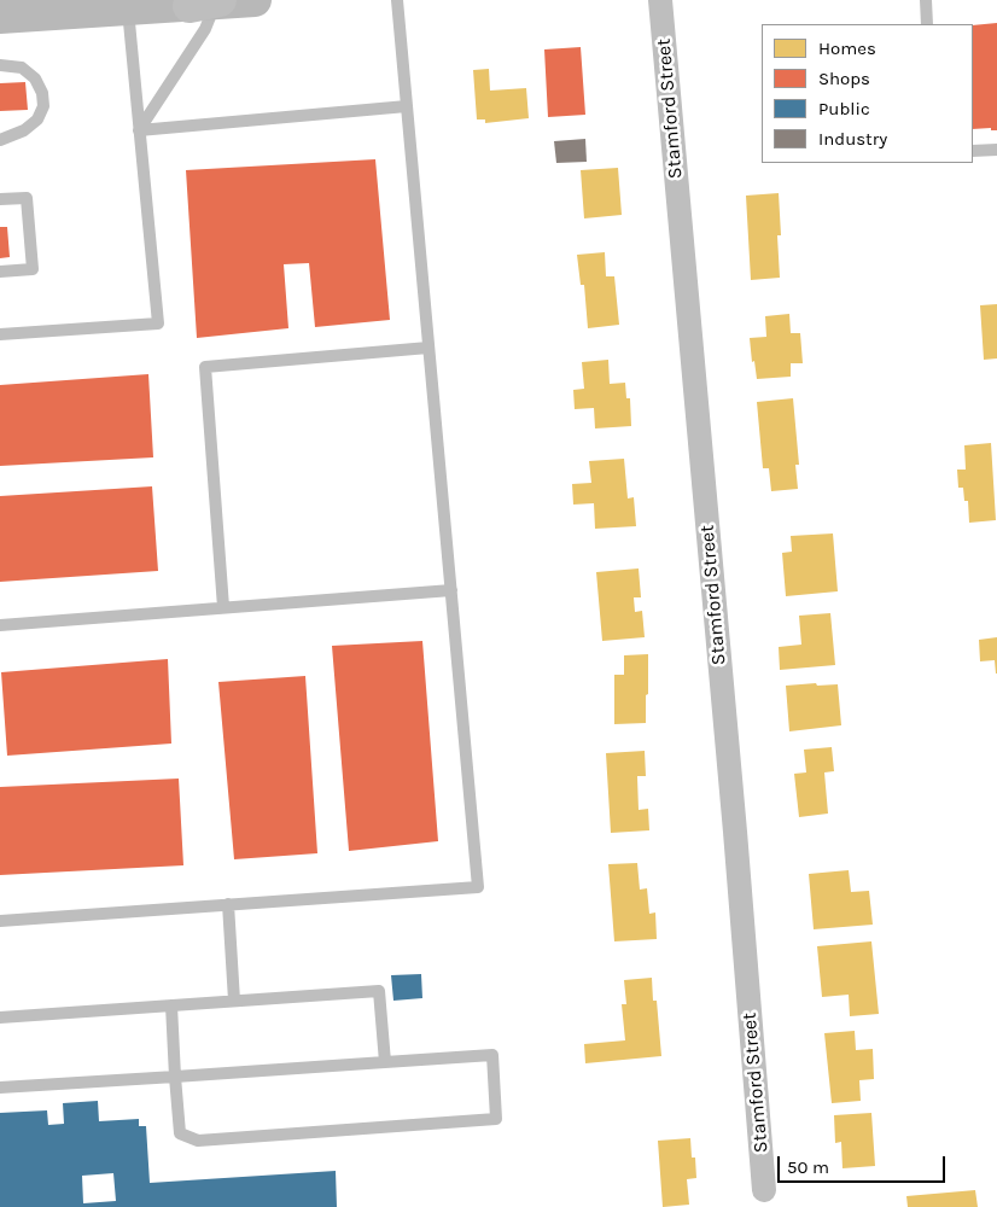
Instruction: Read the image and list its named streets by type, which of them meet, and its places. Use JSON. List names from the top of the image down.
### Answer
{
  "streets": {
    "street": ["Stamford Street"]
  },
  "legend": [
    "Homes",
    "Shops",
    "Public",
    "Industry"
  ],
  "scale_bar": "50 m"
}
